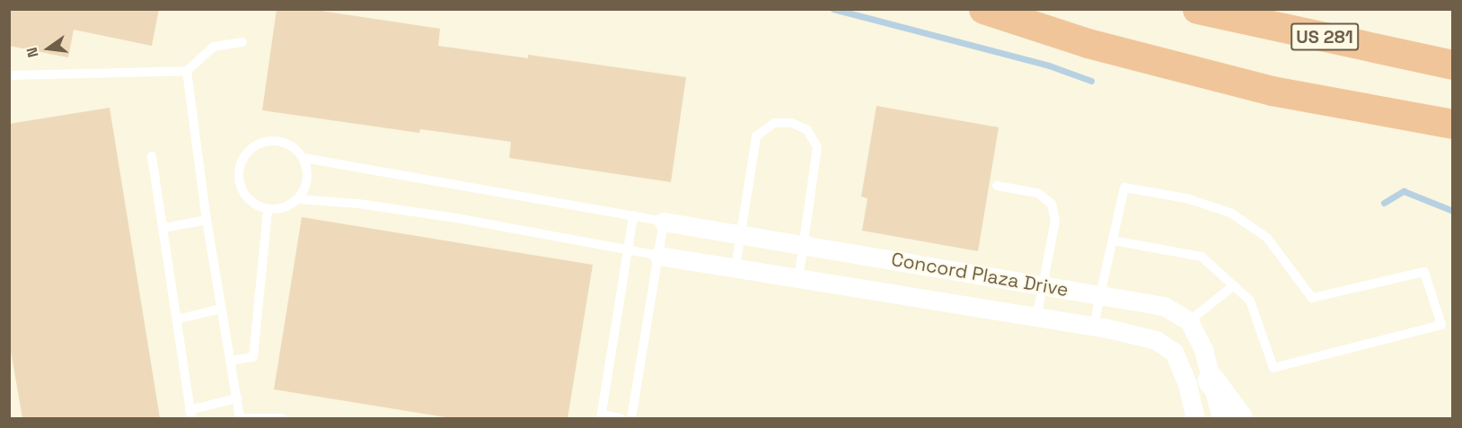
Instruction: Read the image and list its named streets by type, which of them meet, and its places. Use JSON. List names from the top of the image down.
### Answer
{
  "streets": {
    "highway": ["US 281"],
    "street": ["Concord Plaza Drive"]
  },
  "north": "left"
}
